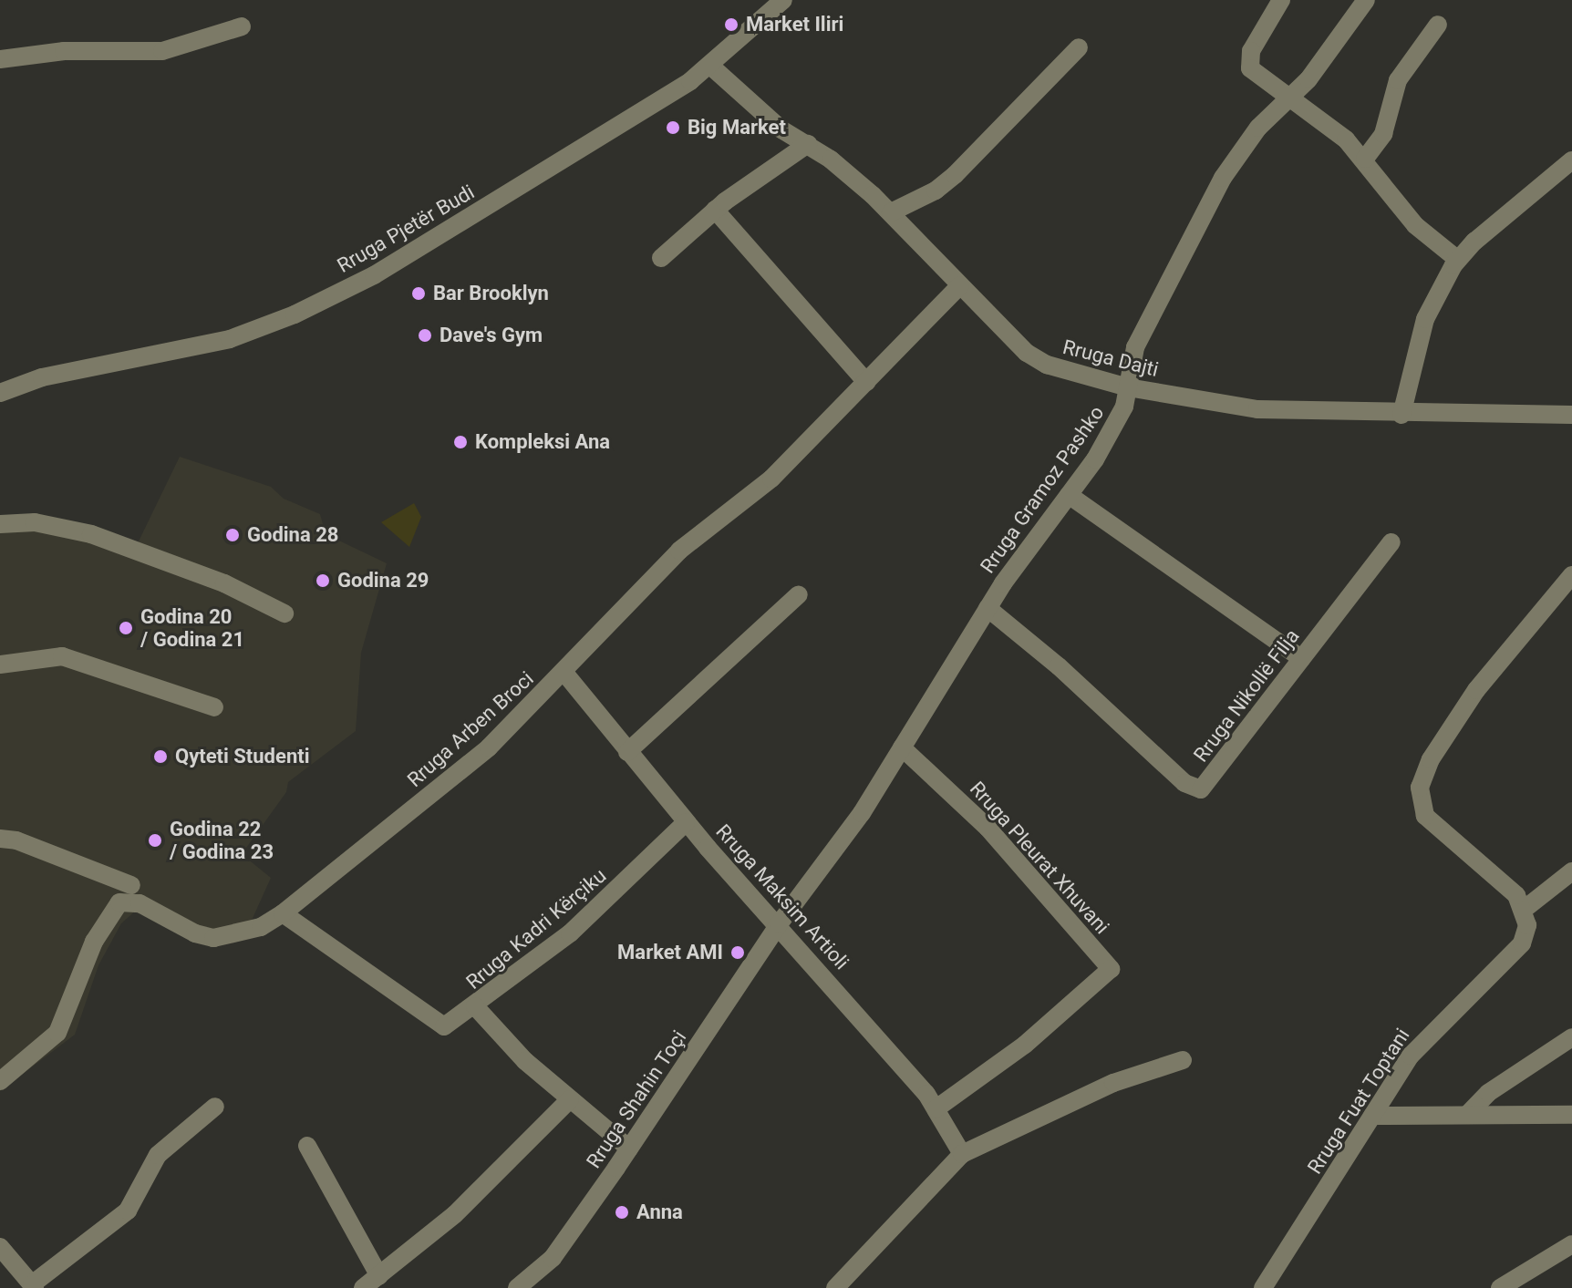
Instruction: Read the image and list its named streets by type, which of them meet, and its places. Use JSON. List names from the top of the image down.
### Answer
{
  "streets": {
    "street": [
      "Rruga Pjetër Budi",
      "Rruga Dajti",
      "Rruga Gramoz Pashko",
      "Rruga Nikollë Filja",
      "Rruga Arben Broci",
      "Rruga Pleurat Xhuvani",
      "Rruga Maksim Artioli",
      "Rruga Kadri Kërçiku",
      "Rruga Shahin Toçi",
      "Rruga Fuat Toptani"
    ]
  },
  "crossings": [
    ["Rruga Pjetër Budi", "Rruga Dajti"],
    ["Rruga Dajti", "Rruga Gramoz Pashko"],
    ["Rruga Dajti", "Rruga Arben Broci"],
    ["Rruga Gramoz Pashko", "Rruga Nikollë Filja"],
    ["Rruga Gramoz Pashko", "Rruga Pleurat Xhuvani"],
    ["Rruga Gramoz Pashko", "Rruga Maksim Artioli"],
    ["Rruga Gramoz Pashko", "Rruga Shahin Toçi"],
    ["Rruga Arben Broci", "Rruga Maksim Artioli"],
    ["Rruga Pleurat Xhuvani", "Rruga Maksim Artioli"],
    ["Rruga Maksim Artioli", "Rruga Kadri Kërçiku"],
    ["Rruga Maksim Artioli", "Rruga Shahin Toçi"],
    ["Rruga Kadri Kërçiku", "Rruga Shahin Toçi"]
  ],
  "places": [
    "Market Iliri",
    "Big Market",
    "Bar Brooklyn",
    "Dave's Gym",
    "Kompleksi Ana",
    "Godina 28",
    "Godina 29",
    "Godina 20 / Godina 21",
    "Qyteti Studenti",
    "Godina 22 / Godina 23",
    "Market AMI",
    "Anna"
  ]
}
